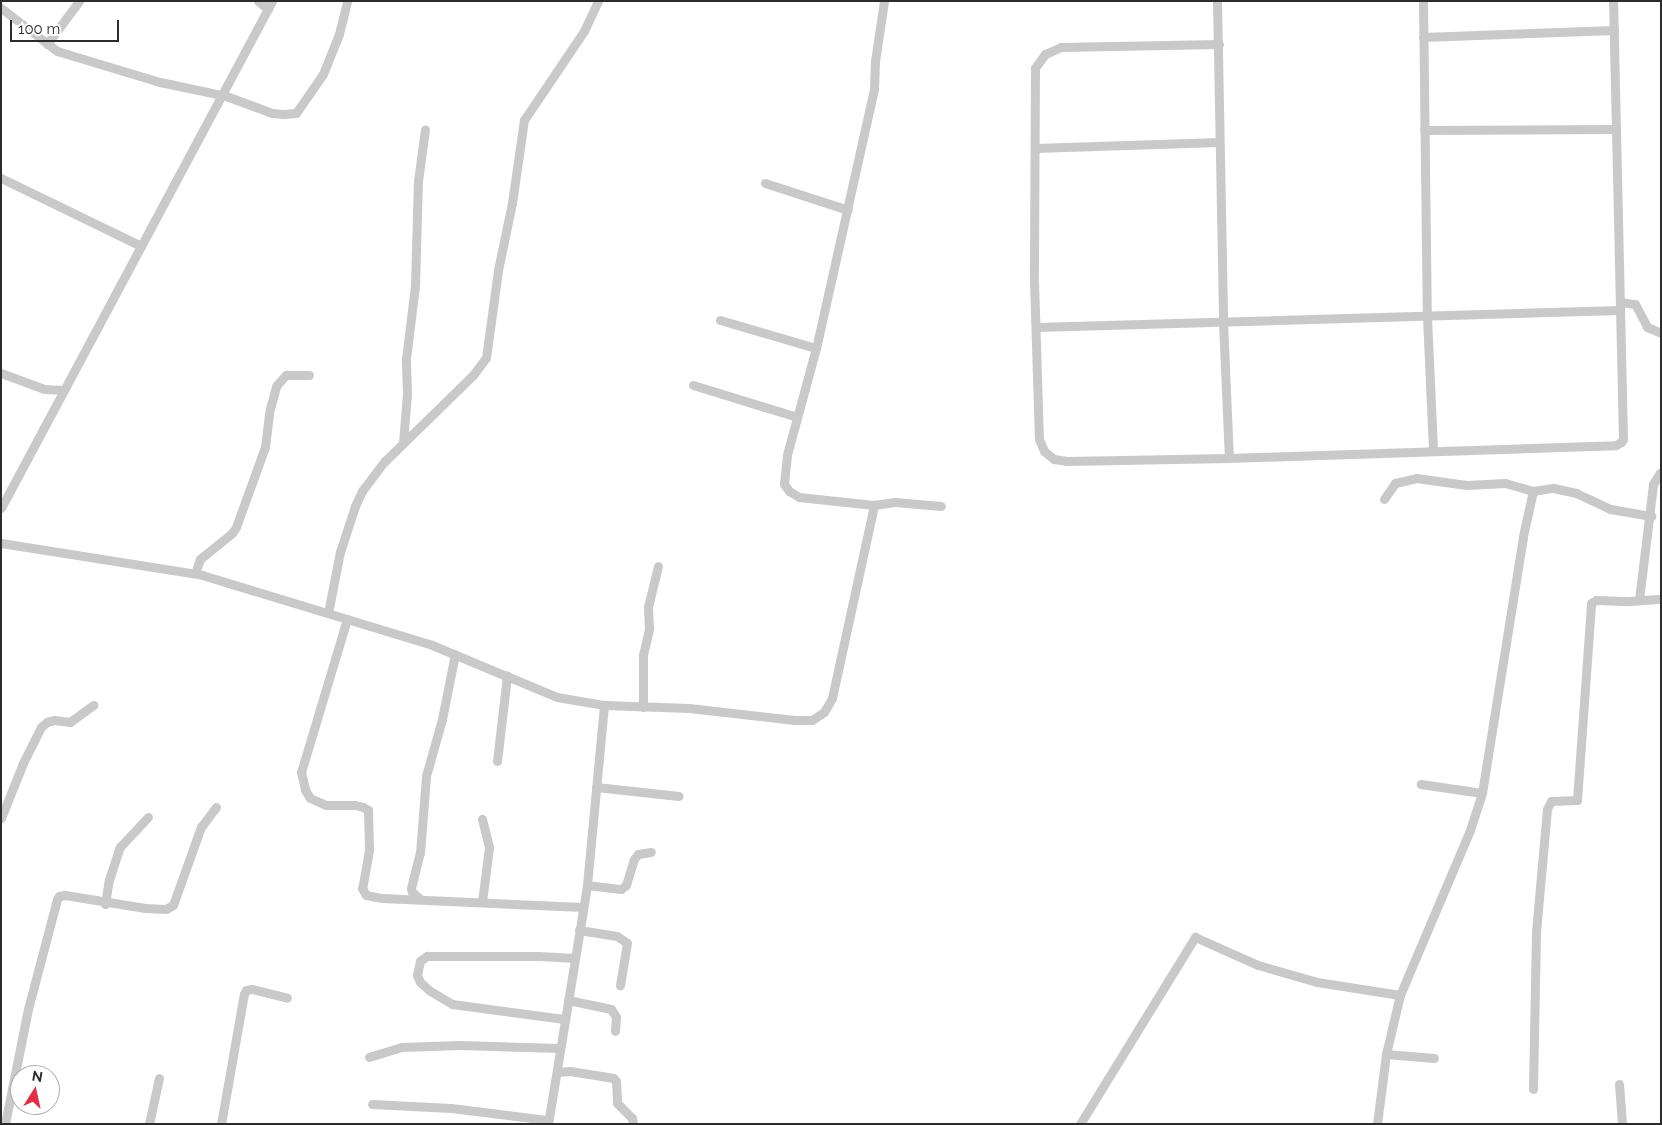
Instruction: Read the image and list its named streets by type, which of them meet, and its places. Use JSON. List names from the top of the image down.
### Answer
{
  "scale_bar": "100 m",
  "north": "top"
}
